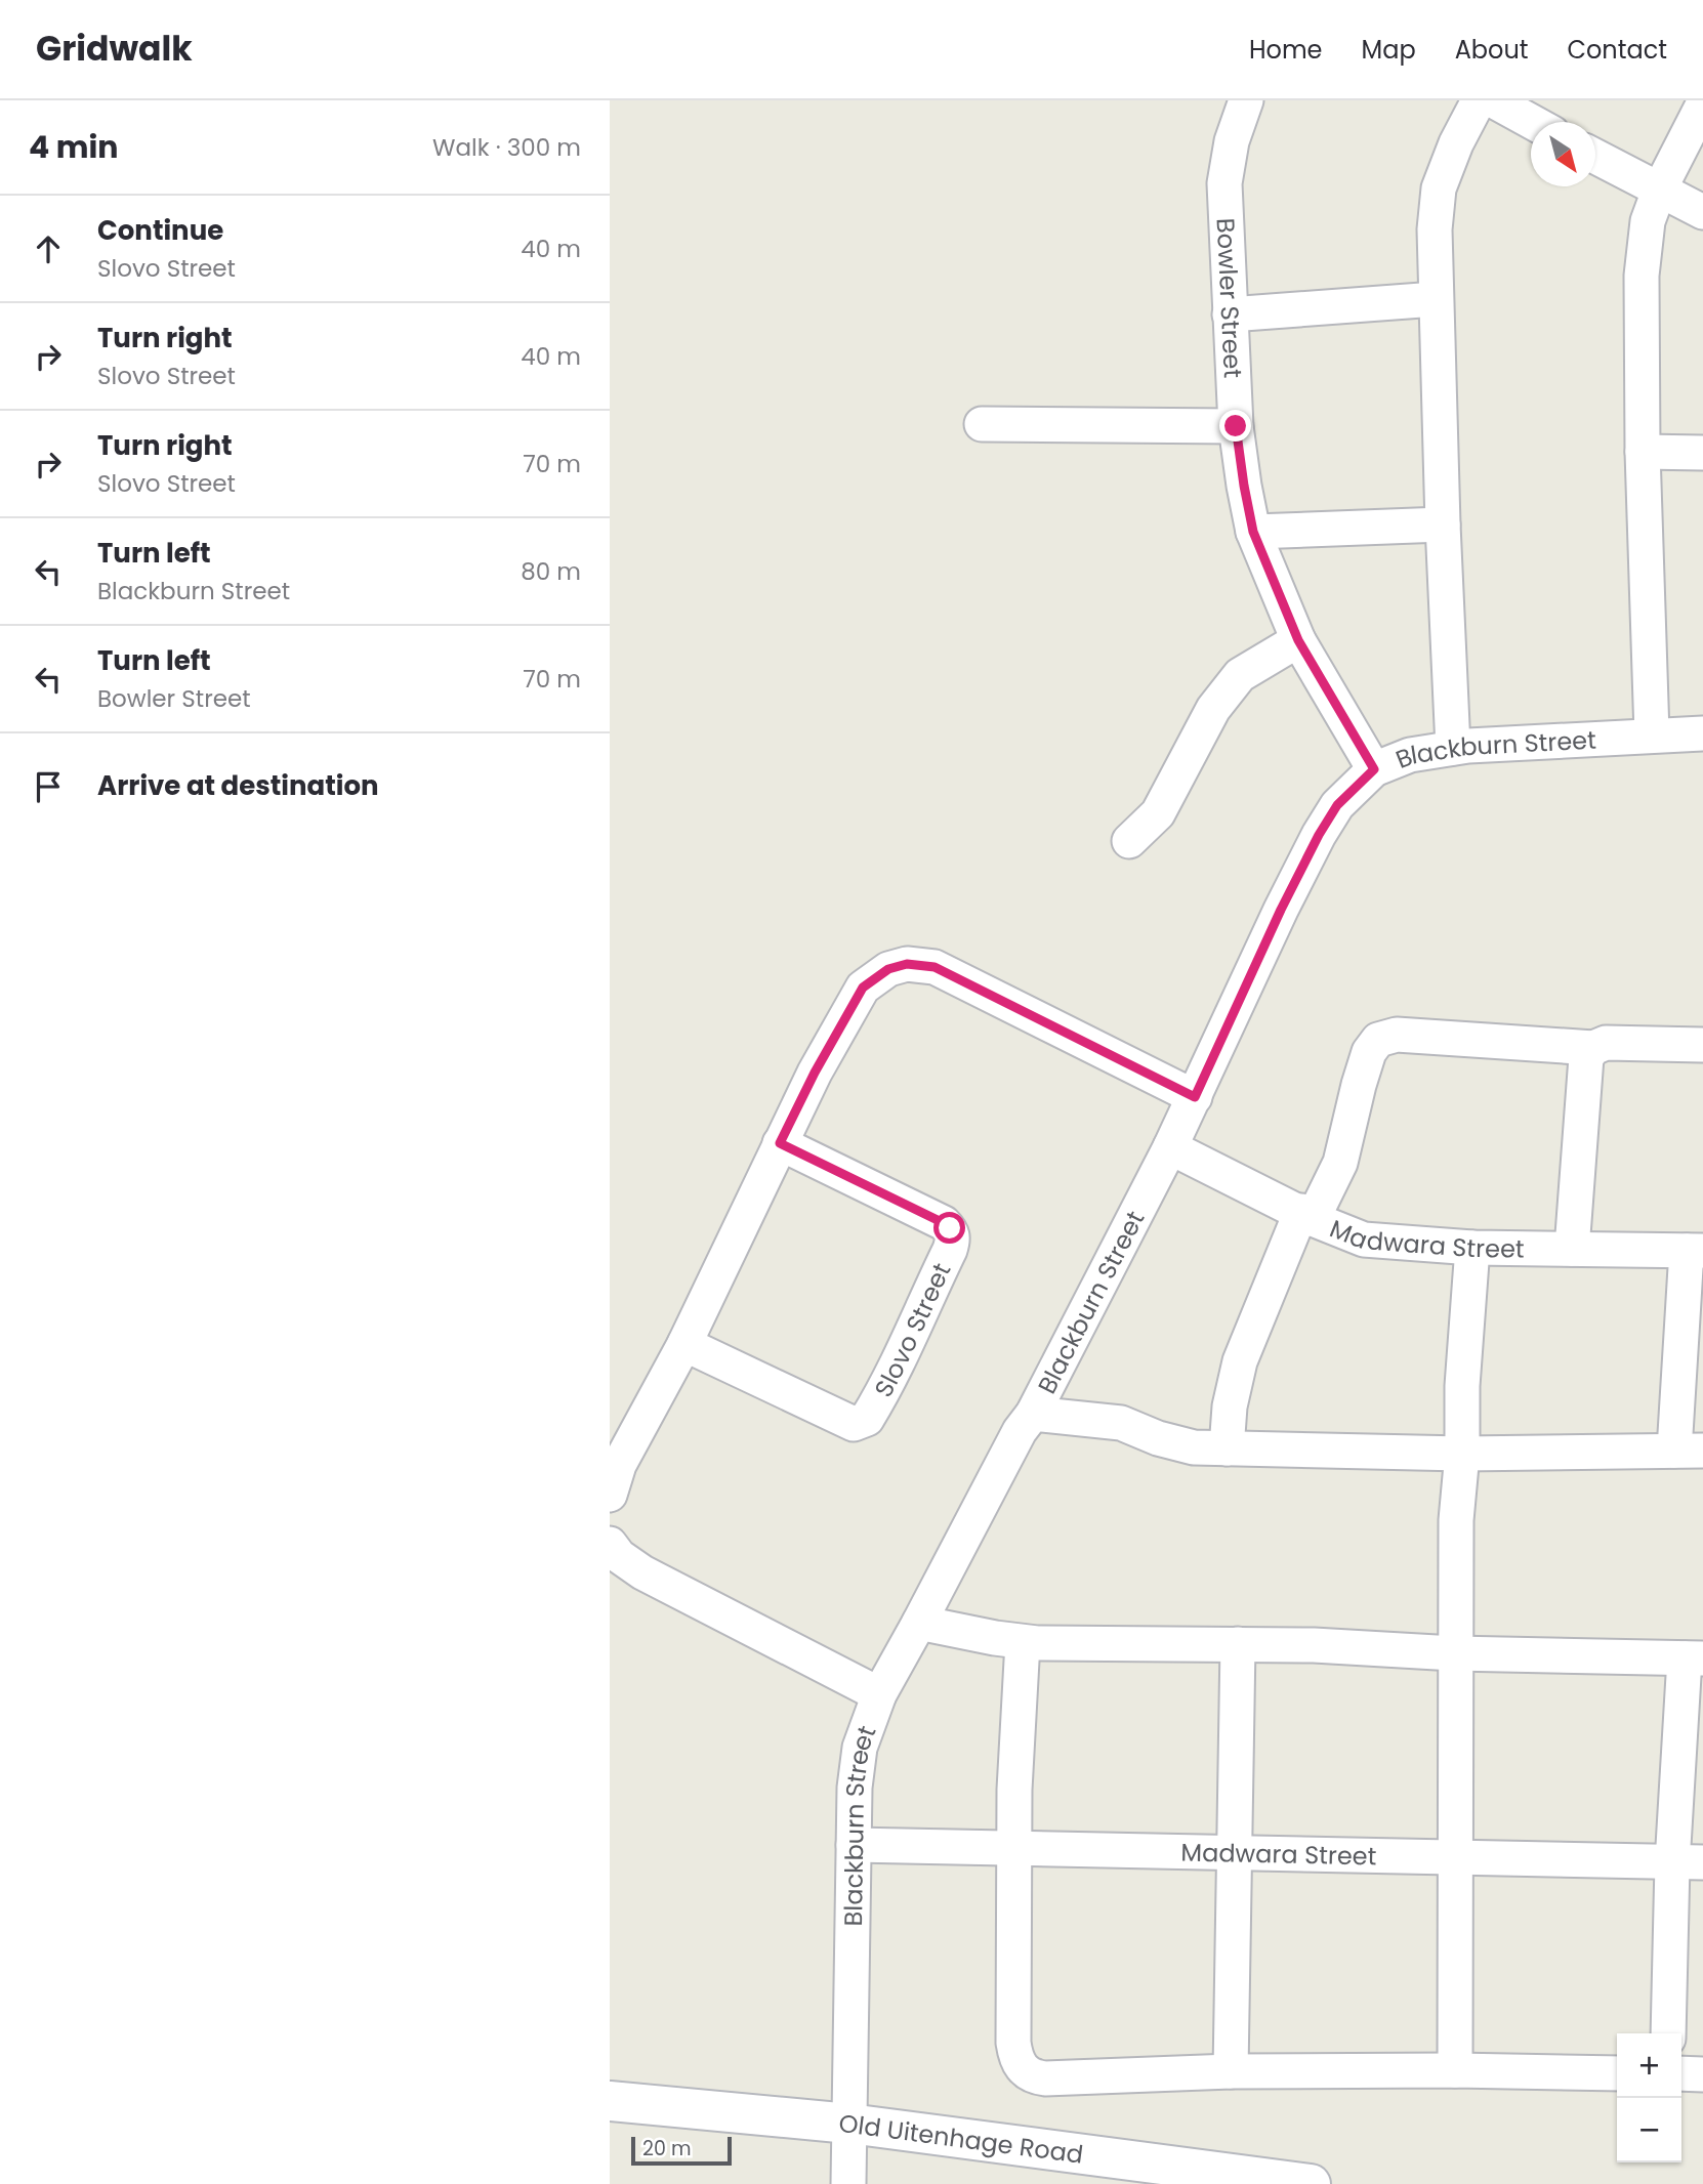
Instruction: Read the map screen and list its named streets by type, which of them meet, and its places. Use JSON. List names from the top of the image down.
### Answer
{
  "streets": {
    "street": [
      "Bowler Street",
      "Blackburn Street",
      "Madwara Street",
      "Slovo Street",
      "Old Uitenhage Road"
    ]
  },
  "crossings": [
    ["Bowler Street", "Blackburn Street"],
    ["Blackburn Street", "Madwara Street"],
    ["Blackburn Street", "Old Uitenhage Road"]
  ],
  "scale_bar": "20 m",
  "north": "bottom right",
  "page": {
    "header": "Gridwalk",
    "nav": [
      "Home",
      "Map",
      "About",
      "Contact"
    ],
    "heading": ["4 min", "Walk · 300 m"],
    "list": [
      ["Continue", "Slovo Street", "40 m"],
      ["Turn right", "Slovo Street", "40 m"],
      ["Turn right", "Slovo Street", "70 m"],
      ["Turn left", "Blackburn Street", "80 m"],
      ["Turn left", "Bowler Street", "70 m"],
      "Arrive at destination"
    ],
    "map_buttons": ["+", "−"],
    "scale": "20 m"
  }
}
